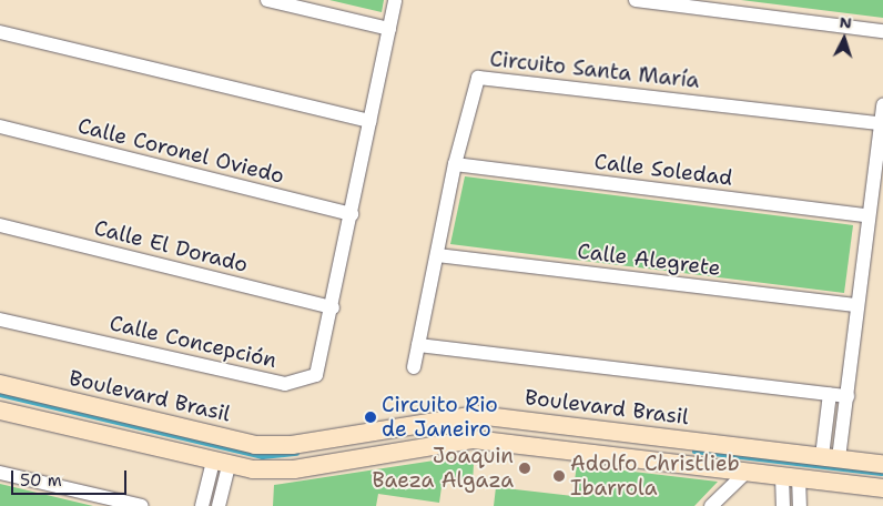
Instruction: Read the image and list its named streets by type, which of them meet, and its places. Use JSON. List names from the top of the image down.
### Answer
{
  "streets": {
    "main road": ["Boulevard Brasil"],
    "street": [
      "Circuito Santa María",
      "Calle Coronel Oviedo",
      "Calle Soledad",
      "Calle El Dorado",
      "Calle Alegrete",
      "Calle Concepción"
    ]
  },
  "crossings": [
    ["Circuito Santa María", "Calle Soledad"],
    ["Circuito Santa María", "Calle Alegrete"],
    ["Calle Coronel Oviedo", "Calle Concepción"],
    ["Calle El Dorado", "Calle Concepción"]
  ],
  "places": ["Circuito Rio de Janeiro", "Joaquin Baeza Algaza", "Adolfo Christlieb Ibarrola"],
  "scale_bar": "50 m",
  "north": "top"
}
